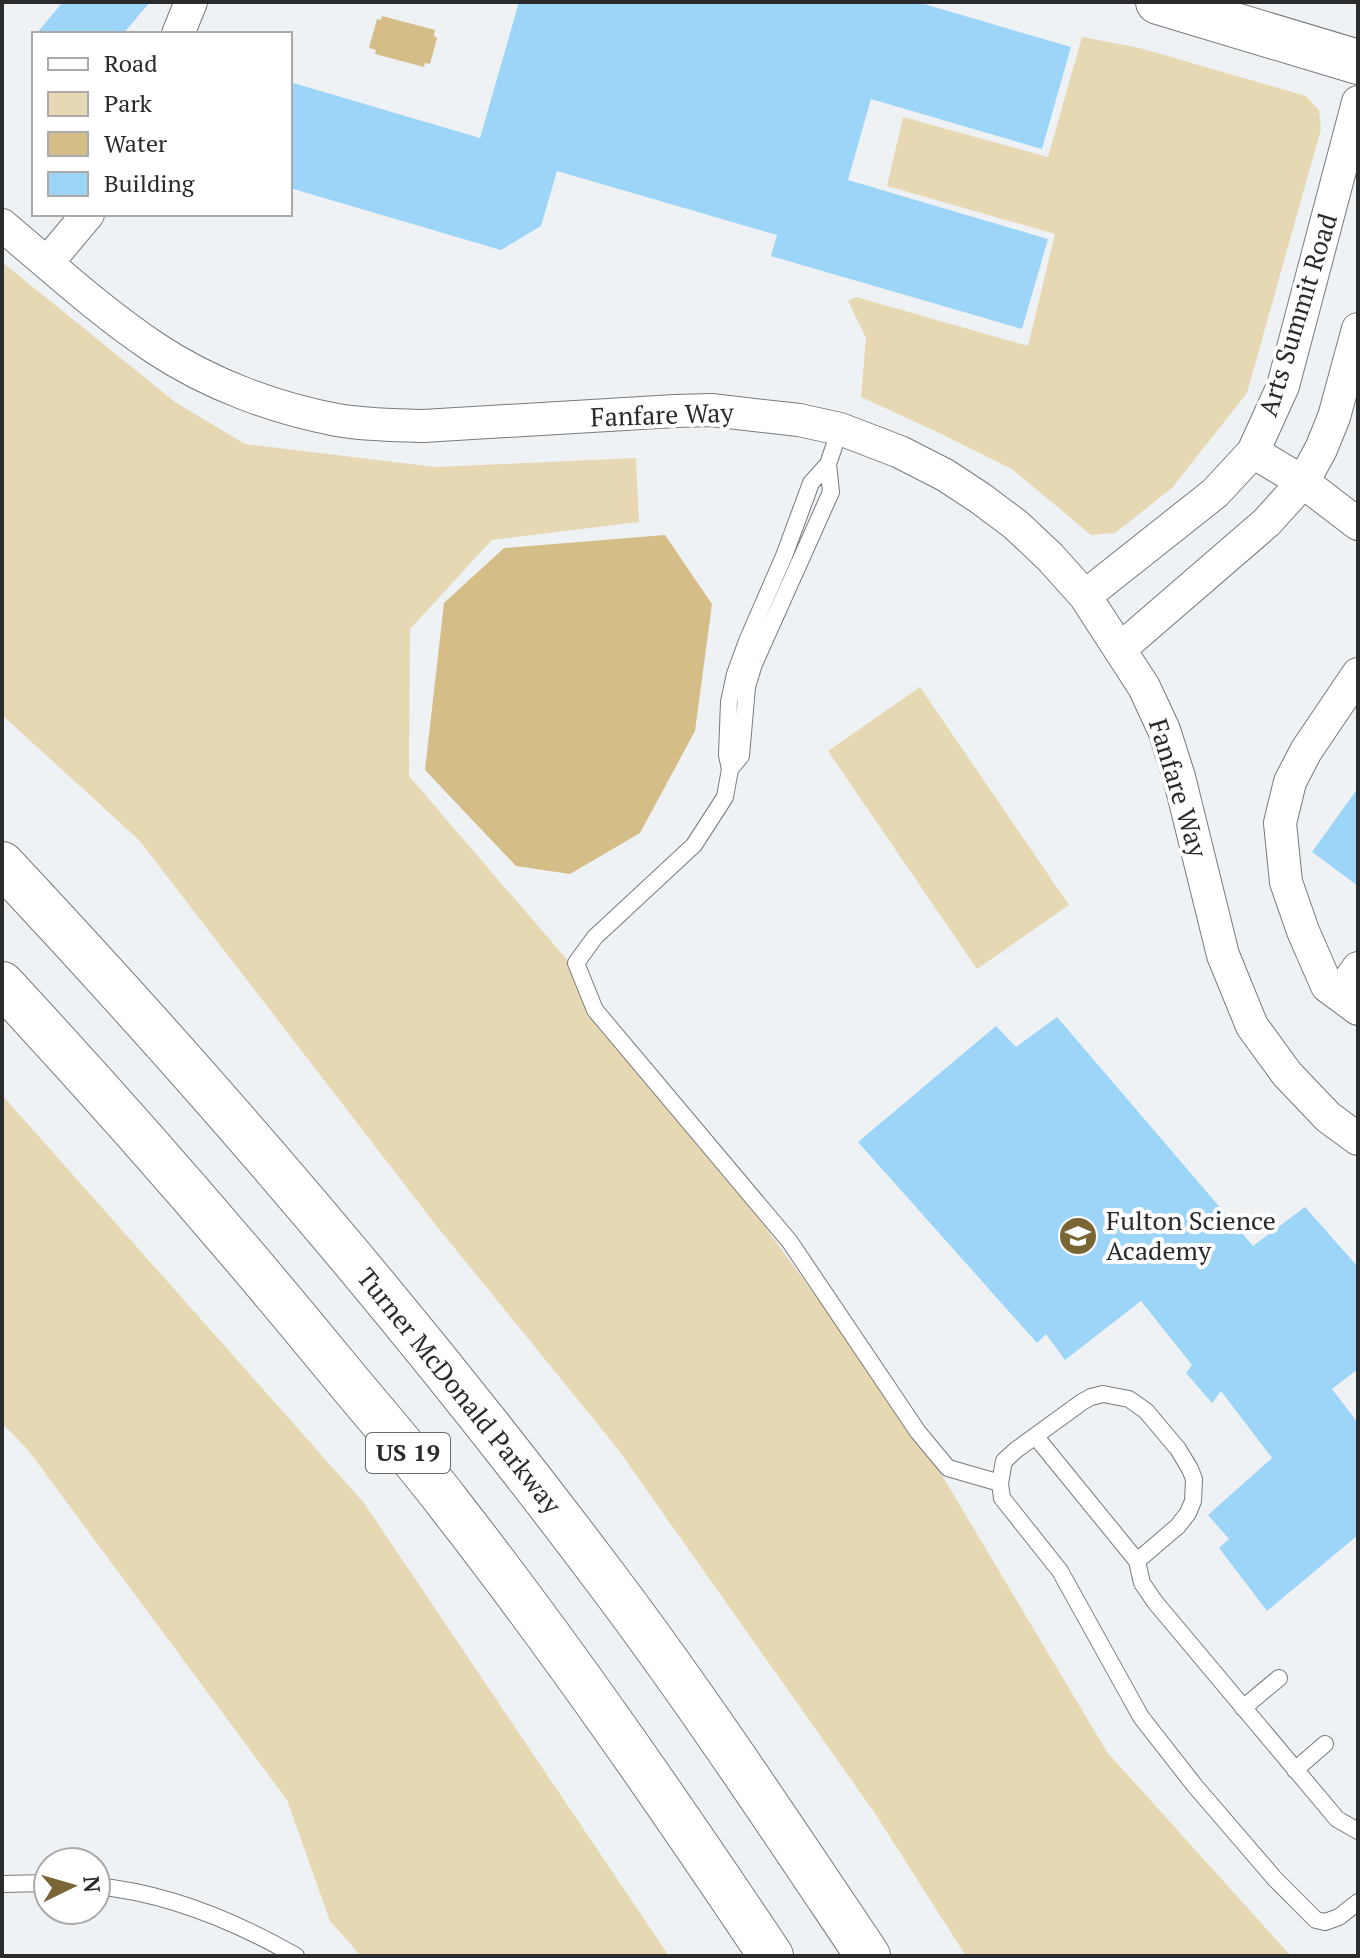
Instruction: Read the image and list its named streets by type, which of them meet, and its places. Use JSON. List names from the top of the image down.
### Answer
{
  "streets": {
    "main road": ["Turner McDonald Parkway", "US 19"],
    "street": ["Arts Summit Road", "Fanfare Way"]
  },
  "crossings": [
    ["Arts Summit Road", "Fanfare Way"]
  ],
  "places": {
    "school or university": ["Fulton Science Academy"]
  },
  "legend": [
    "Road",
    "Park",
    "Water",
    "Building"
  ],
  "north": "right"
}
